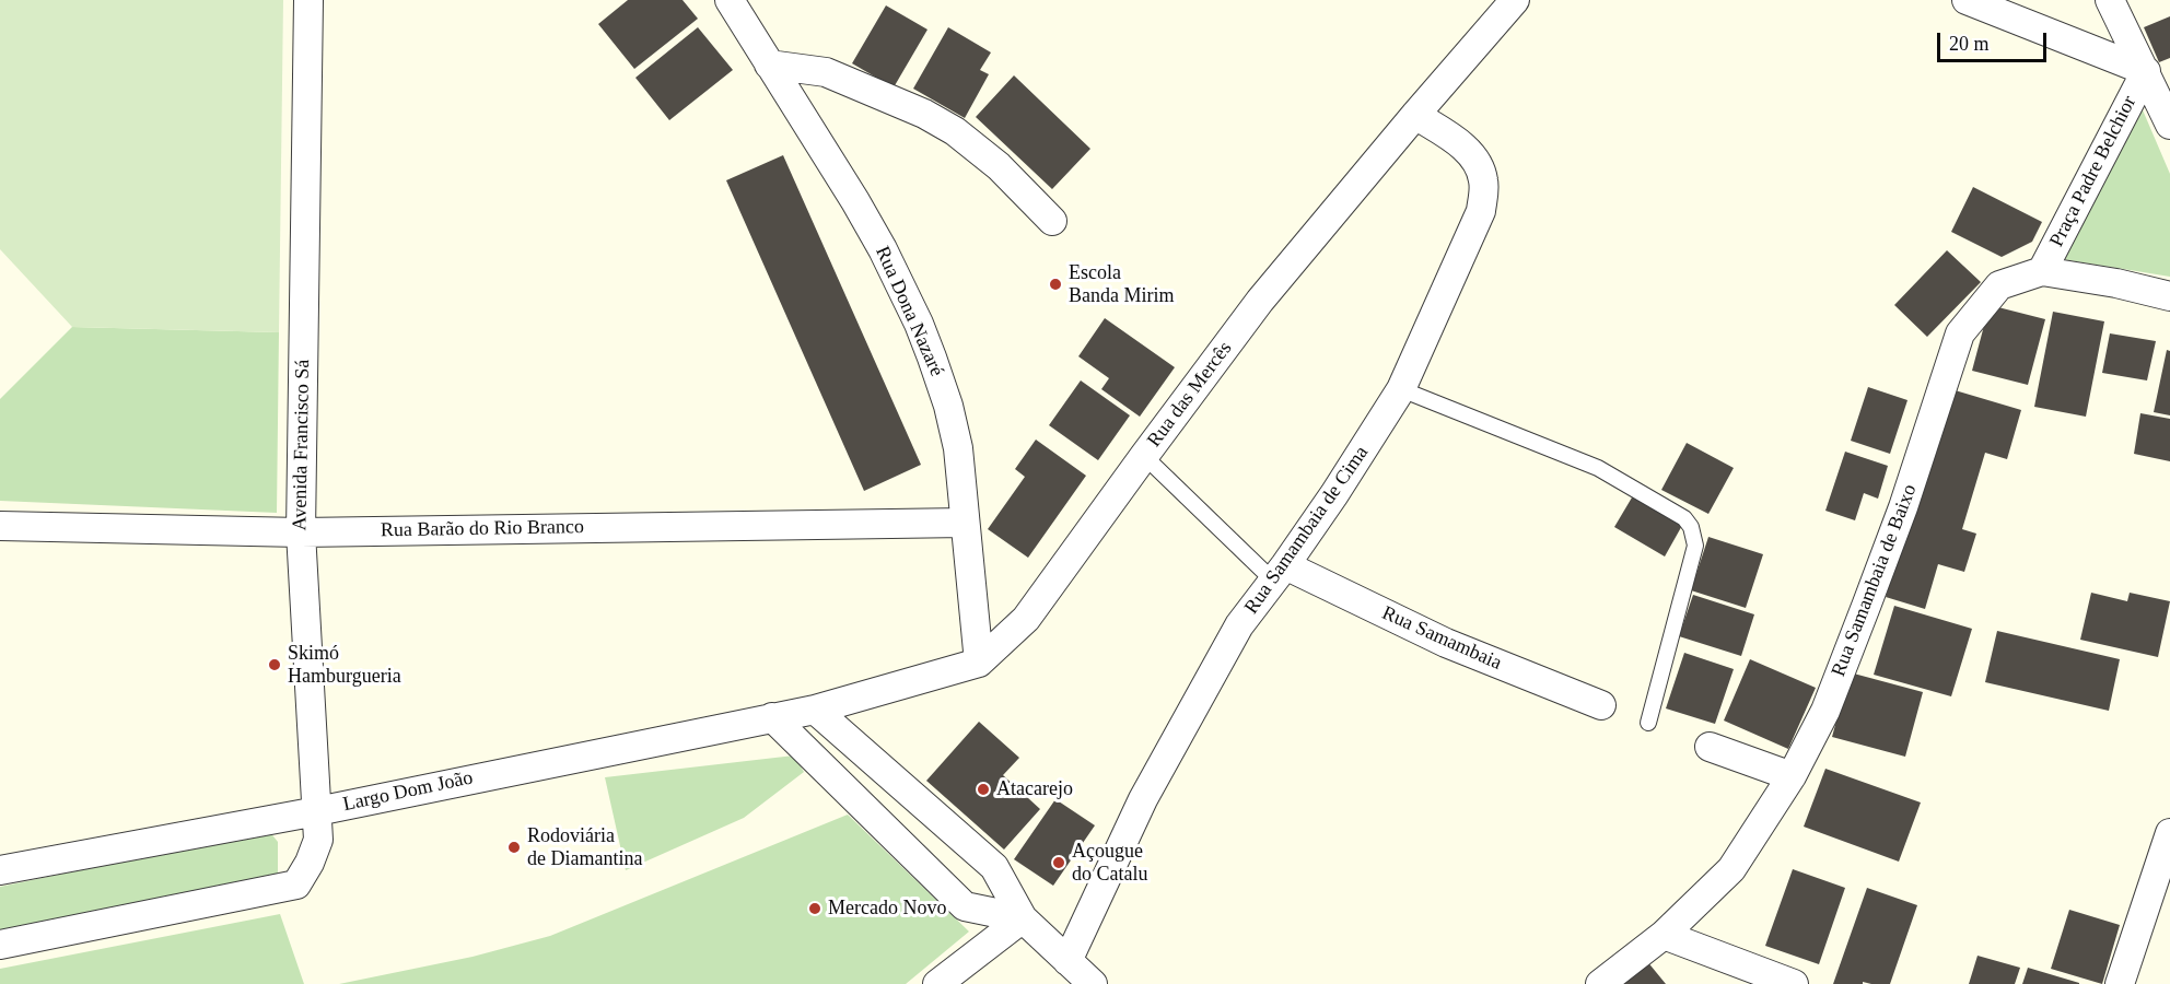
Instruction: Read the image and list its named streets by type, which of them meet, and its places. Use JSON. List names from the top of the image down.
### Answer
{
  "streets": {
    "street": [
      "Praça Padre Belchior",
      "Rua Dona Nazaré",
      "Rua das Mercês",
      "Avenida Francisco Sá",
      "Rua Barão do Rio Branco",
      "Rua Samambaia de Cima",
      "Rua Samambaia de Baixo",
      "Rua Samambaia",
      "Largo Dom João"
    ]
  },
  "crossings": [
    ["Praça Padre Belchior", "Rua Samambaia de Baixo"],
    ["Rua Dona Nazaré", "Rua das Mercês"],
    ["Rua Dona Nazaré", "Rua Barão do Rio Branco"],
    ["Rua das Mercês", "Rua Samambaia de Cima"],
    ["Rua das Mercês", "Largo Dom João"],
    ["Avenida Francisco Sá", "Rua Barão do Rio Branco"],
    ["Avenida Francisco Sá", "Largo Dom João"],
    ["Rua Samambaia de Cima", "Rua Samambaia"]
  ],
  "places": [
    "Escola Banda Mirim",
    "Skimó Hamburgueria",
    "Atacarejo",
    "Rodoviária de Diamantina",
    "Açougue do Catalu",
    "Mercado Novo"
  ],
  "scale_bar": "20 m"
}
